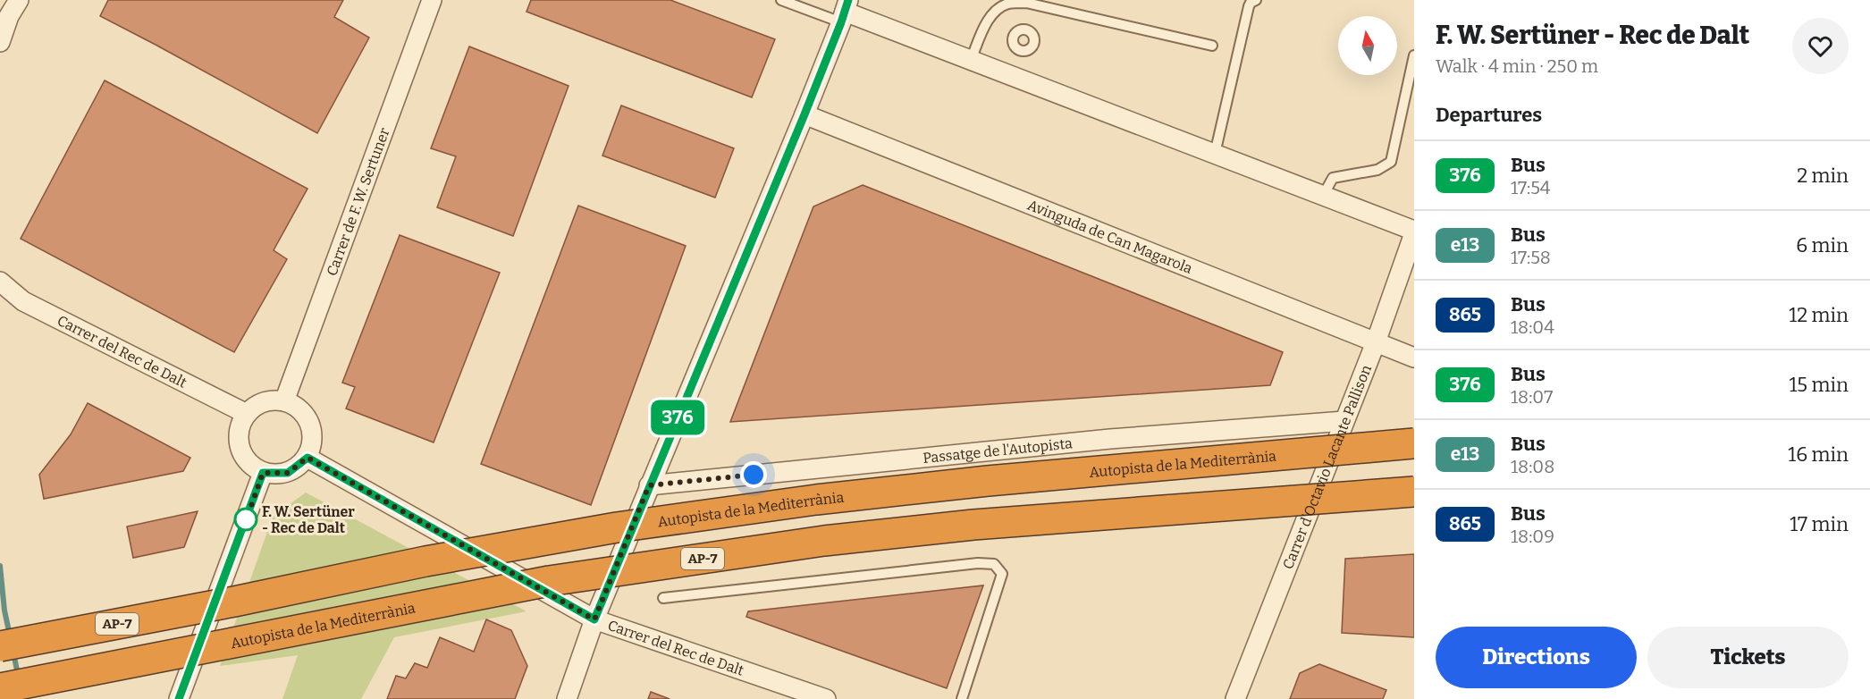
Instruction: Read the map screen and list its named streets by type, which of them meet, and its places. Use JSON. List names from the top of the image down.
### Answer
{
  "streets": {
    "highway": ["Autopista de la Mediterrània", "AP-7"],
    "street": [
      "Carrer de F. W. Sertuner",
      "Avinguda de Can Magarola",
      "Carrer del Rec de Dalt",
      "Passatge de l'Autopista",
      "Carrer d'Octavio Lacante Pallison"
    ]
  },
  "crossings": [
    ["Carrer de F. W. Sertuner", "Carrer del Rec de Dalt"],
    ["Avinguda de Can Magarola", "Carrer d'Octavio Lacante Pallison"],
    ["Passatge de l'Autopista", "Carrer d'Octavio Lacante Pallison"]
  ],
  "places": ["F. W. Sertüner - Rec de Dalt"],
  "lines": ["bus line 376"],
  "north": "top",
  "page": {
    "on_map": "376",
    "heading": [
      ["F. W. Sertüner - Rec de Dalt", "Walk · 4 min · 250 m"],
      "Departures"
    ],
    "list": [
      {
        "mark": "376",
        "name": "Bus",
        "note": "17:54",
        "value": "2 min"
      },
      {
        "mark": "e13",
        "name": "Bus",
        "note": "17:58",
        "value": "6 min"
      },
      {
        "mark": "865",
        "name": "Bus",
        "note": "18:04",
        "value": "12 min"
      },
      {
        "mark": "376",
        "name": "Bus",
        "note": "18:07",
        "value": "15 min"
      },
      {
        "mark": "e13",
        "name": "Bus",
        "note": "18:08",
        "value": "16 min"
      },
      {
        "mark": "865",
        "name": "Bus",
        "note": "18:09",
        "value": "17 min"
      }
    ],
    "buttons": ["Directions", "Tickets"]
  }
}
